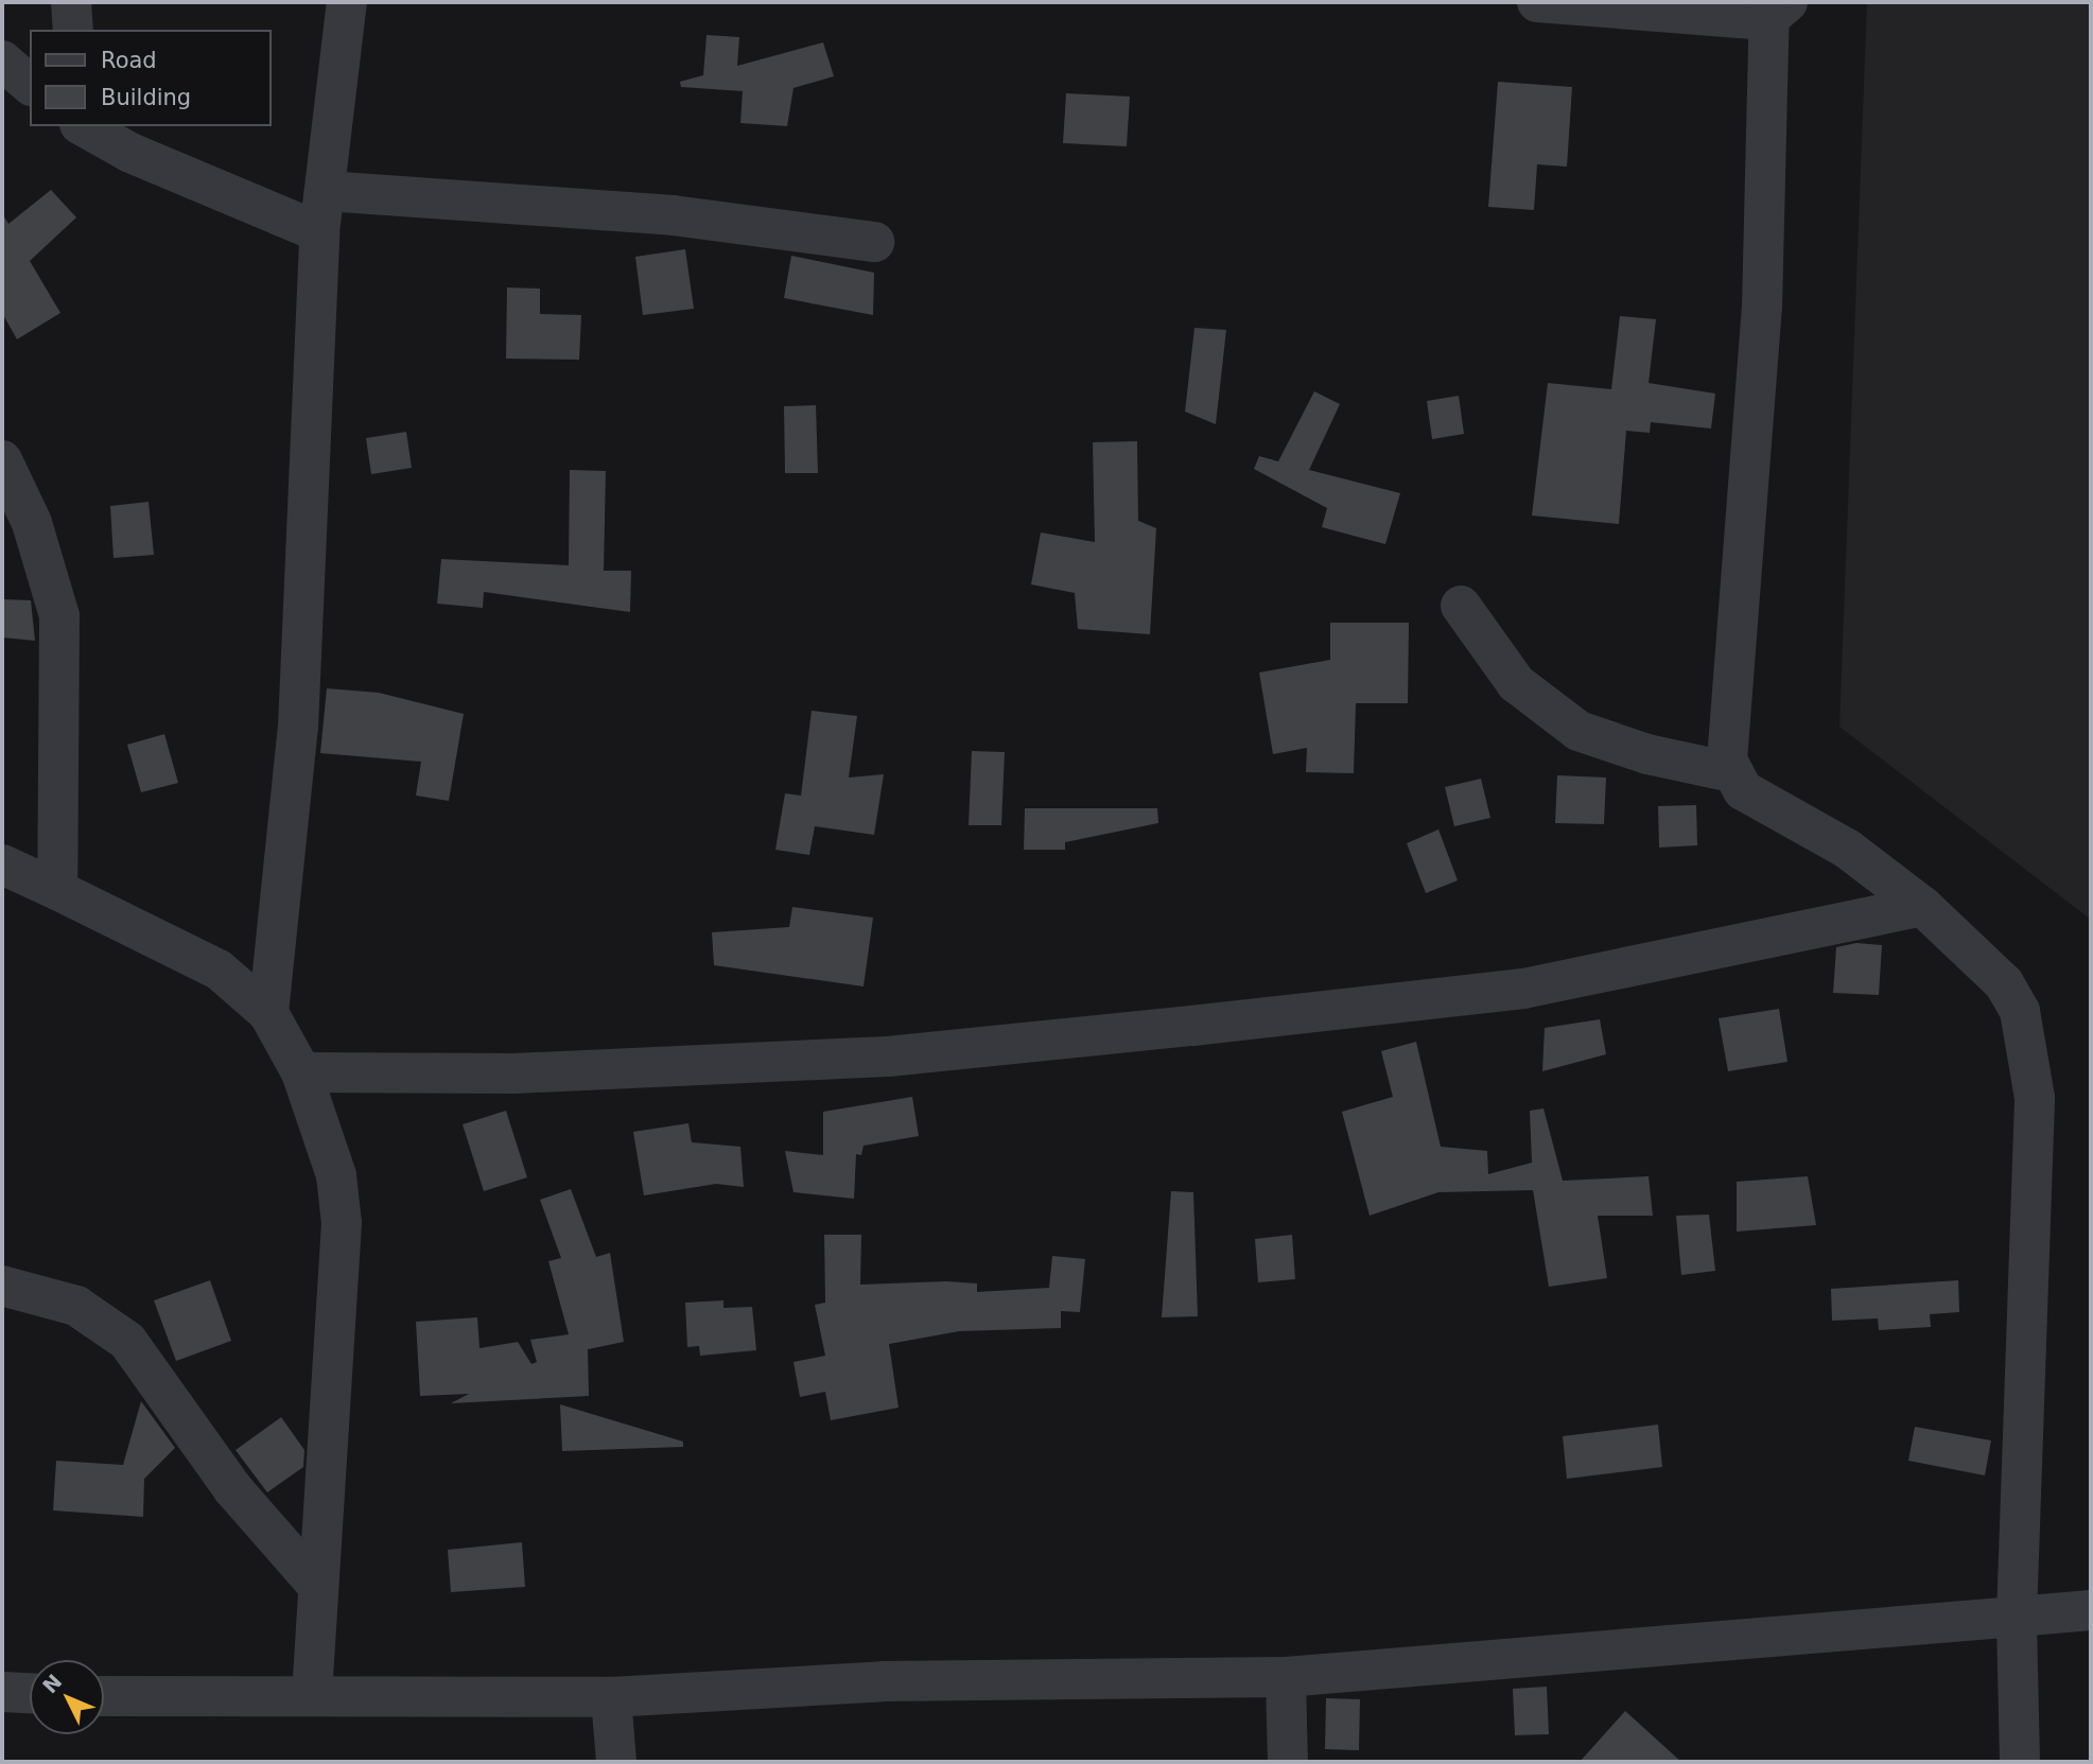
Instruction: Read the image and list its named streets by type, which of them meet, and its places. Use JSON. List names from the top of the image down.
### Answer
{
  "legend": ["Road", "Building"],
  "north": "top left"
}
